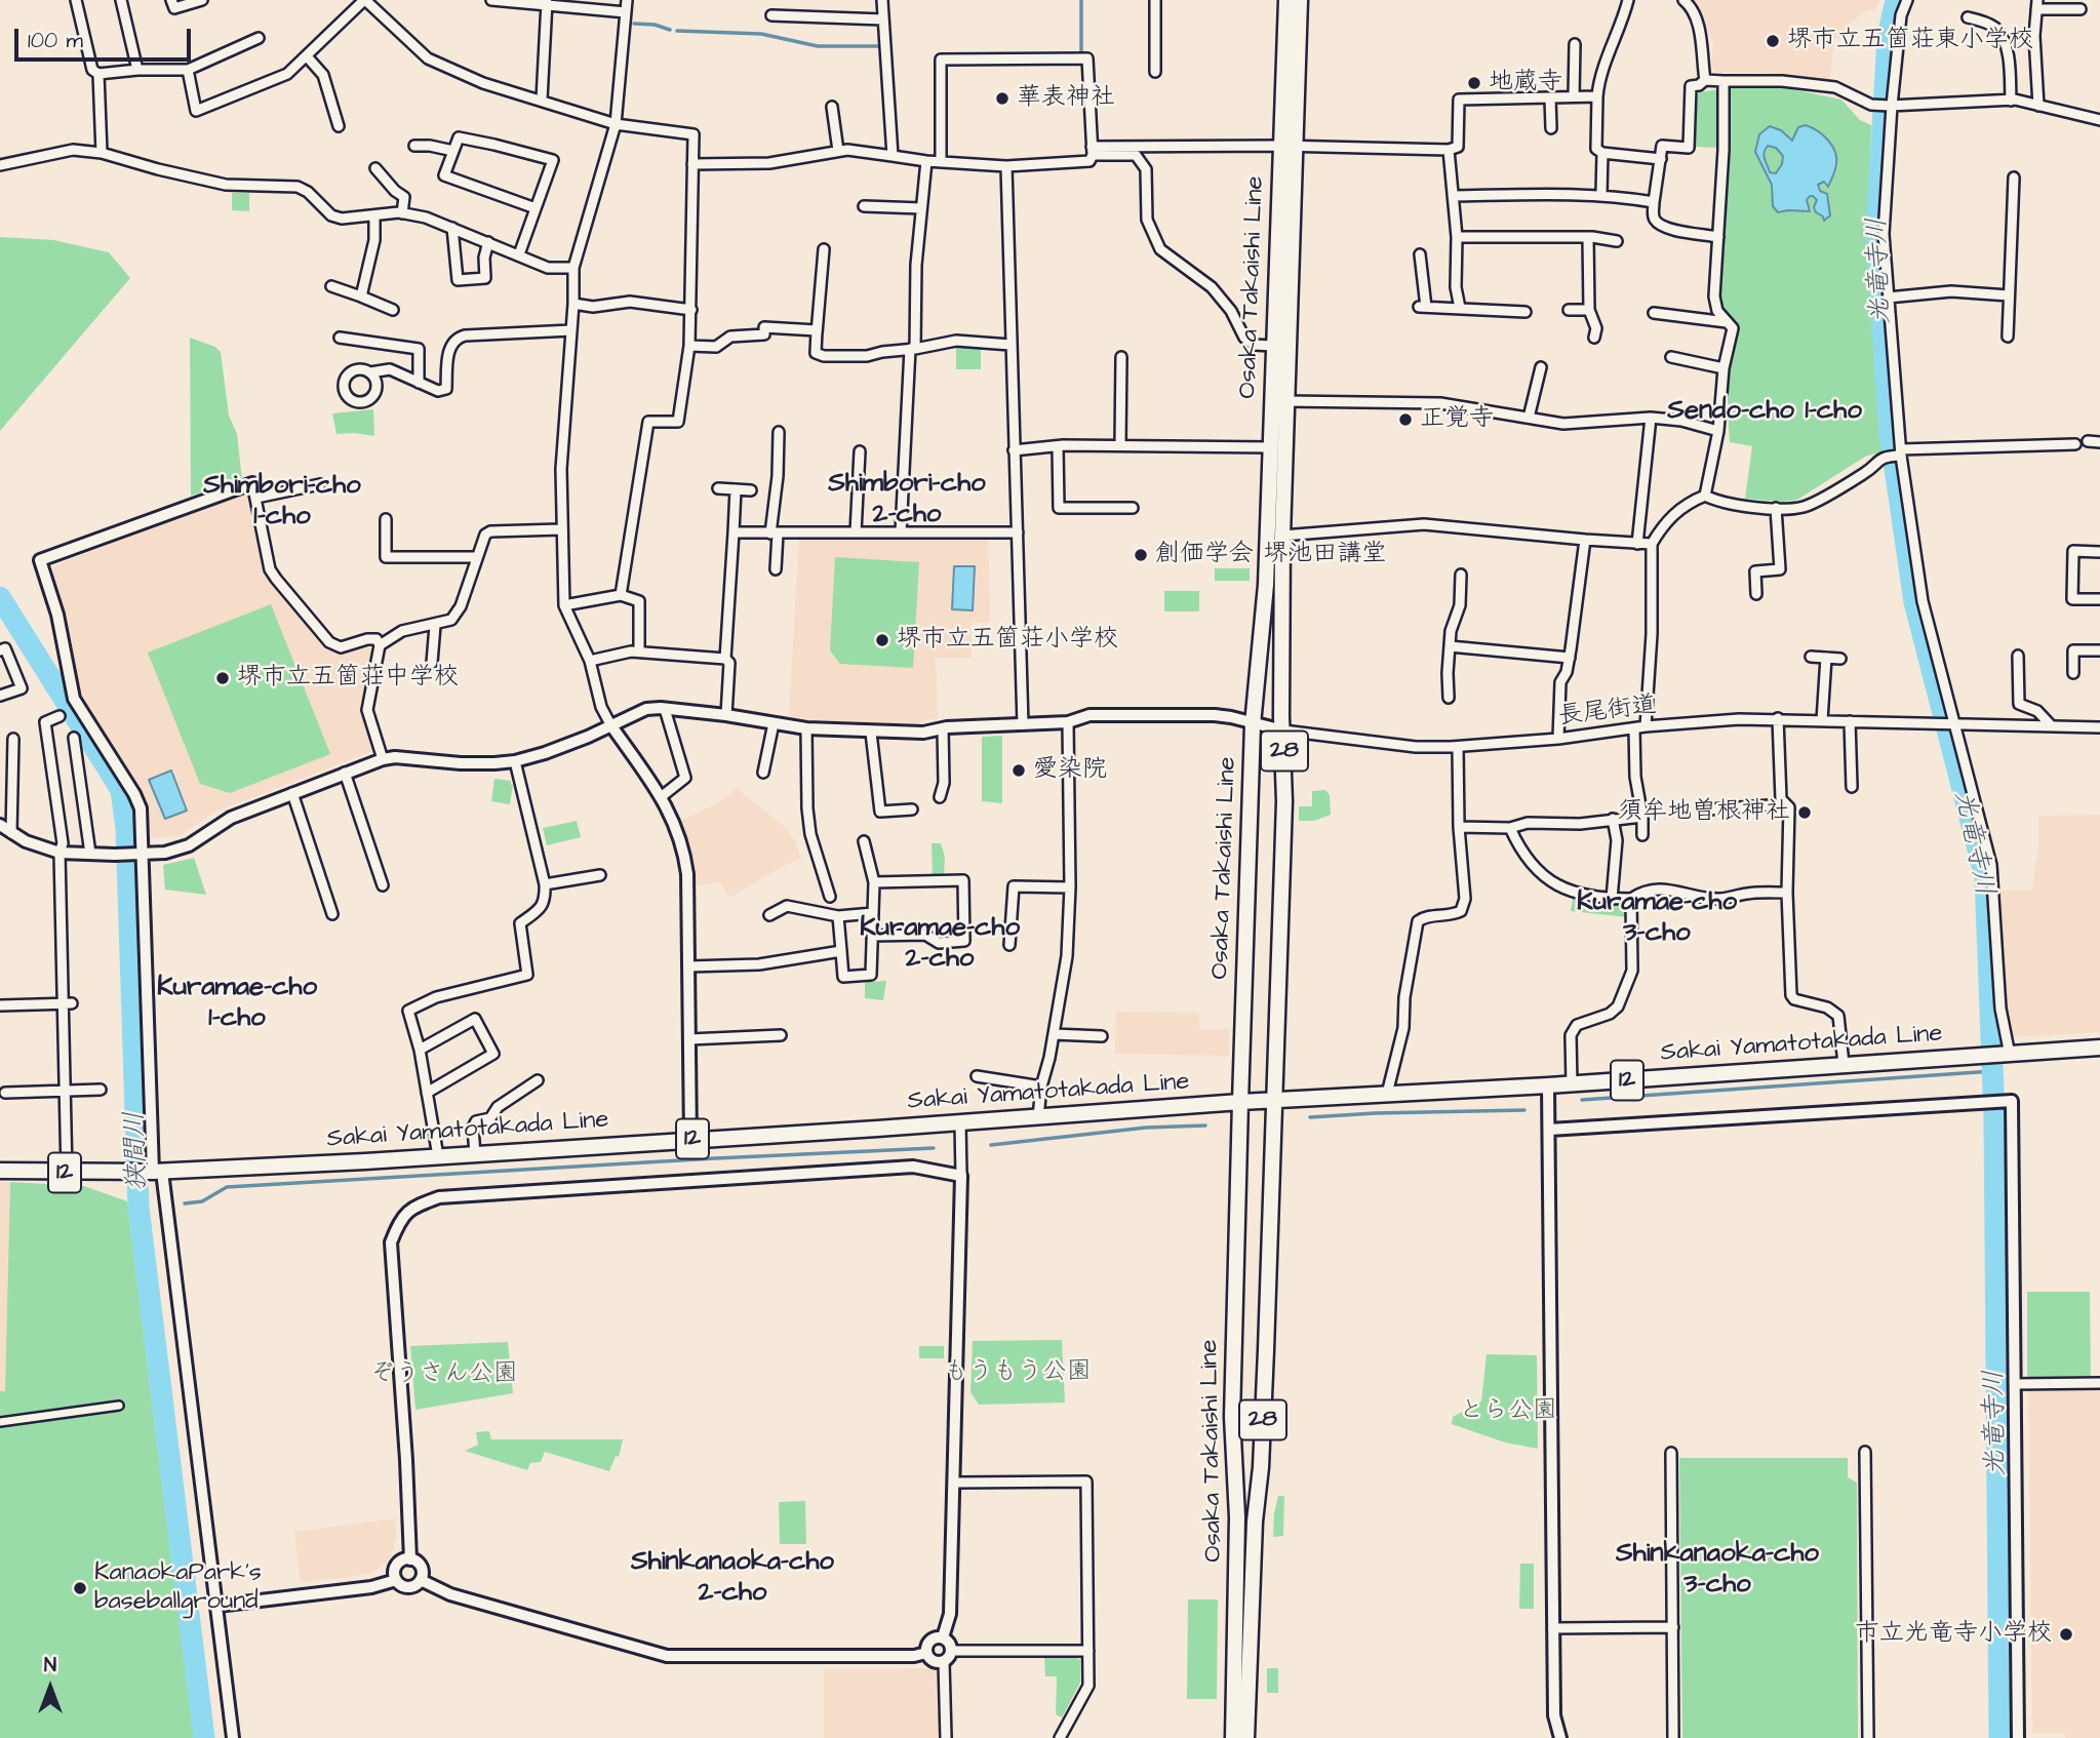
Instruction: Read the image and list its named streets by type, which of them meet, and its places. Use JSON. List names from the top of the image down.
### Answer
{
  "streets": {
    "main road": [
      "Osaka Takaishi Line",
      "28",
      "Sakai Yamatotakada Line",
      "12"
    ],
    "street": ["長尾街道"]
  },
  "crossings": [
    ["Osaka Takaishi Line", "長尾街道"],
    ["Osaka Takaishi Line", "Sakai Yamatotakada Line"]
  ],
  "districts": [
    "Sendo-cho 1-cho",
    "Shimbori-cho 2-cho",
    "Shimbori-cho 1-cho",
    "Kuramae-cho 3-cho",
    "Kuramae-cho 2-cho",
    "Kuramae-cho 1-cho",
    "Shinkanaoka-cho 3-cho",
    "Shinkanaoka-cho 2-cho"
  ],
  "water": ["光竜寺川", "狭間川"],
  "parks": ["もうもう公園", "ぞうさん公園", "とら公園"],
  "places": [
    "堺市立五箇荘東小学校",
    "地蔵寺",
    "華表神社",
    "正覚寺",
    "創価学会 堺池田講堂",
    "堺市立五箇荘小学校",
    "堺市立五箇荘中学校",
    "愛染院",
    "須牟地曽根神社",
    "KanaokaPark's baseballground",
    "市立光竜寺小学校"
  ],
  "scale_bar": "100 m",
  "north": "top"
}
